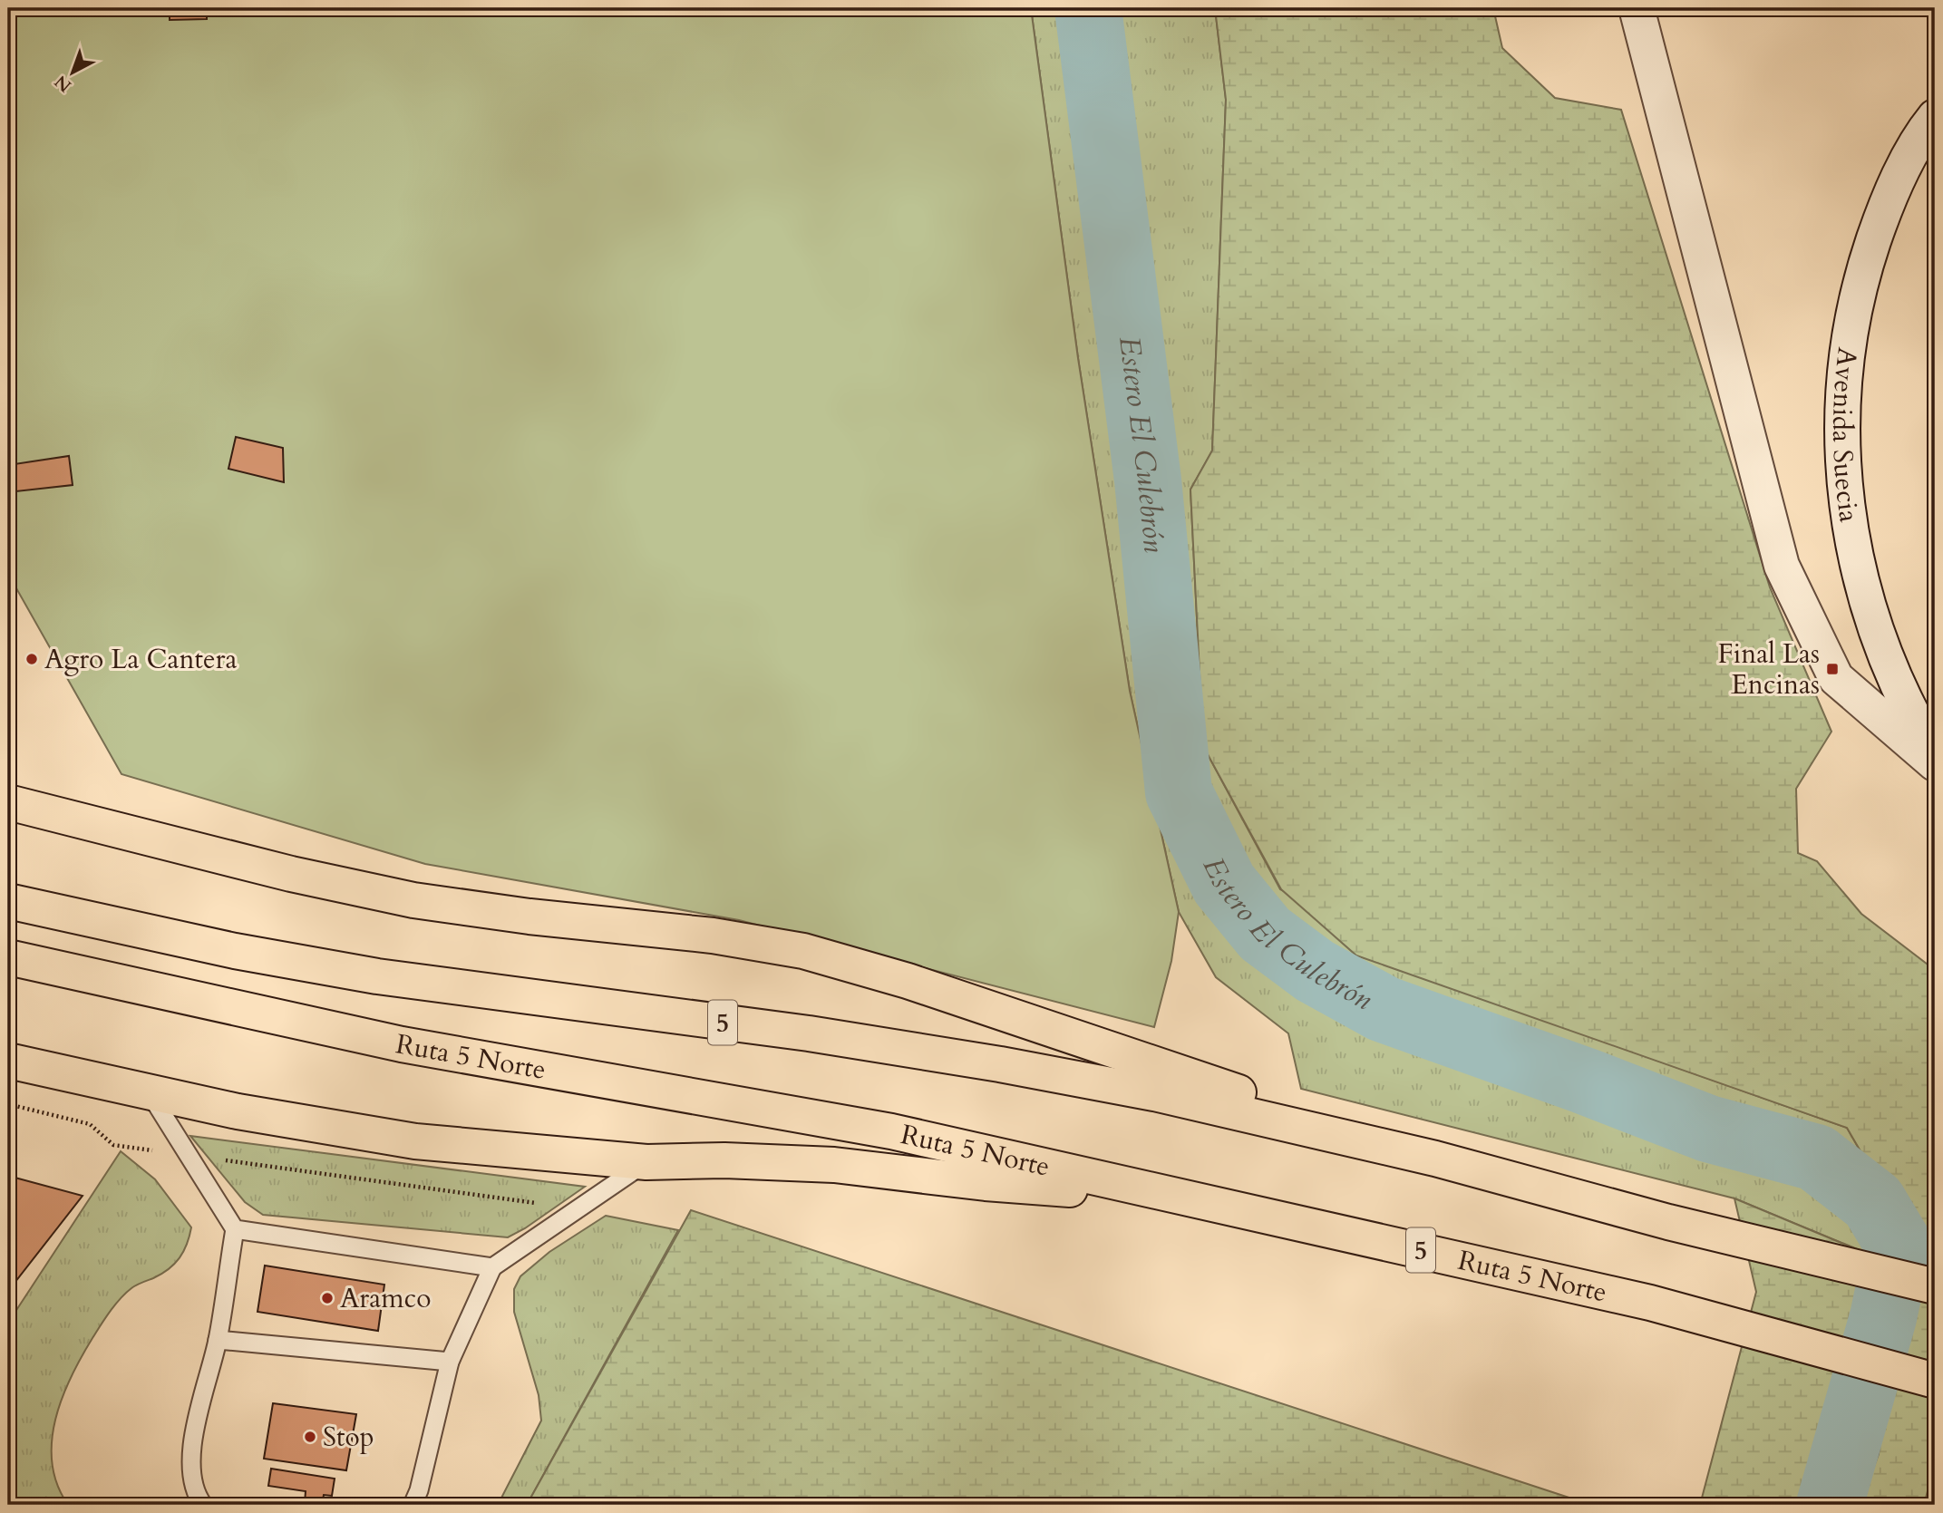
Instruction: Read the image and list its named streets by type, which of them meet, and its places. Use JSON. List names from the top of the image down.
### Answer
{
  "streets": {
    "highway": ["5", "Ruta 5 Norte"],
    "street": ["Avenida Suecia"]
  },
  "water": ["Estero El Culebrón"],
  "places": {
    "other": ["Agro La Cantera", "Aramco", "Stop"],
    "transit": ["Final Las Encinas"]
  },
  "north": "bottom left"
}
